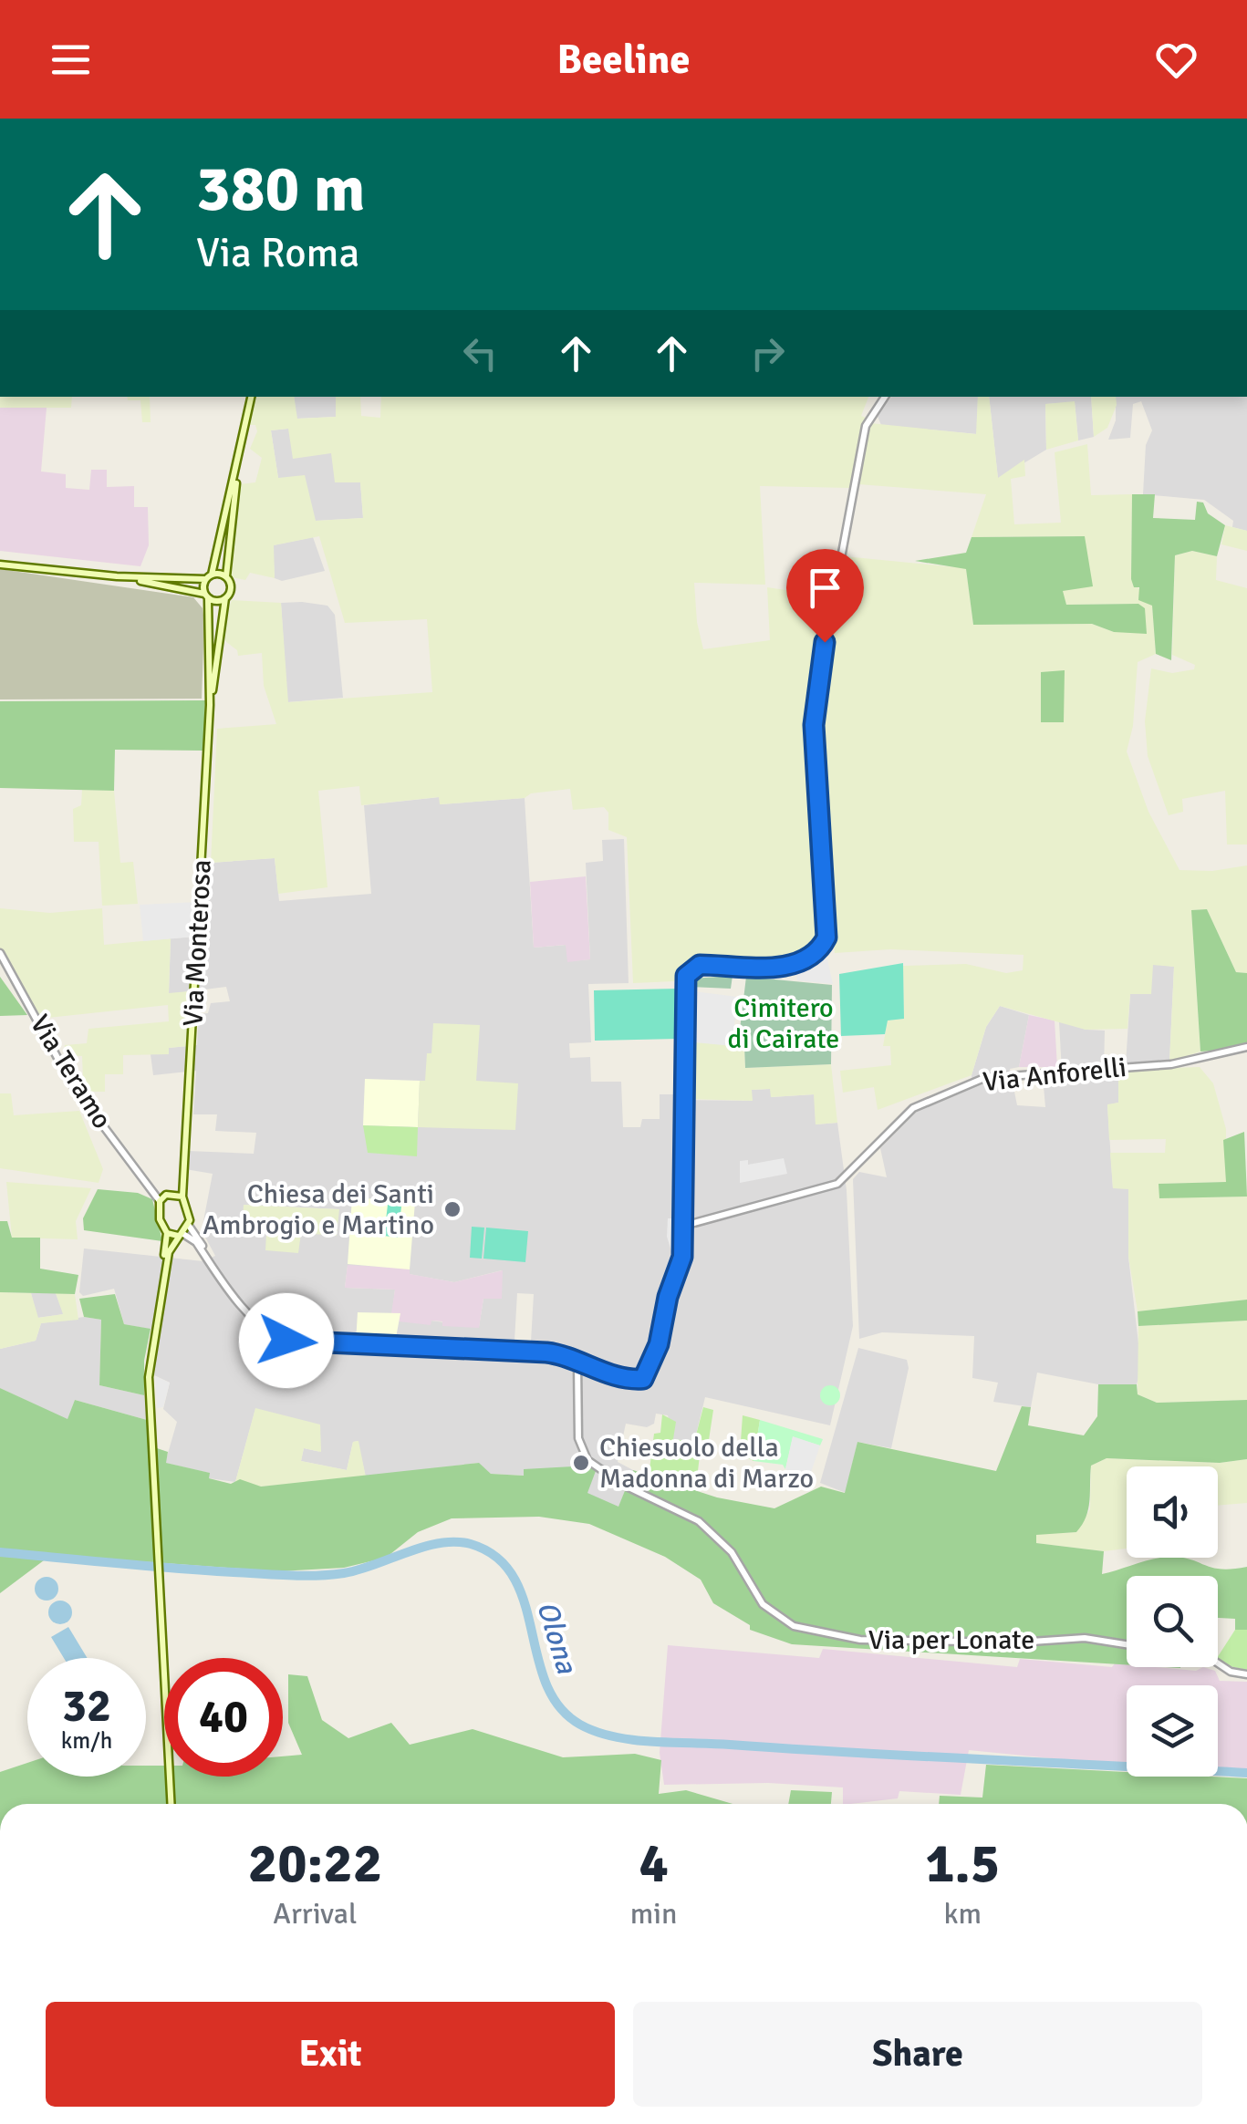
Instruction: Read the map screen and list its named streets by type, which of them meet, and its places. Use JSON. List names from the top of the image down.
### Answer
{
  "streets": {
    "main road": ["Via Monterosa"],
    "street": ["Via Teramo", "Via Anforelli", "Via per Lonate"]
  },
  "crossings": [
    ["Via Monterosa", "Via Teramo"]
  ],
  "water": ["Olona"],
  "parks": ["Cimitero di Cairate"],
  "places": ["Chiesa dei Santi Ambrogio e Martino", "Chiesuolo della Madonna di Marzo"],
  "page": {
    "header": "Beeline",
    "turn": ["380 m", "Via Roma"],
    "speed": "32 km/h",
    "limit": "40",
    "eta": [
      "20:22",
      "Arrival",
      "4",
      "min",
      "1.5",
      "km"
    ],
    "buttons": ["Exit", "Share"]
  }
}
